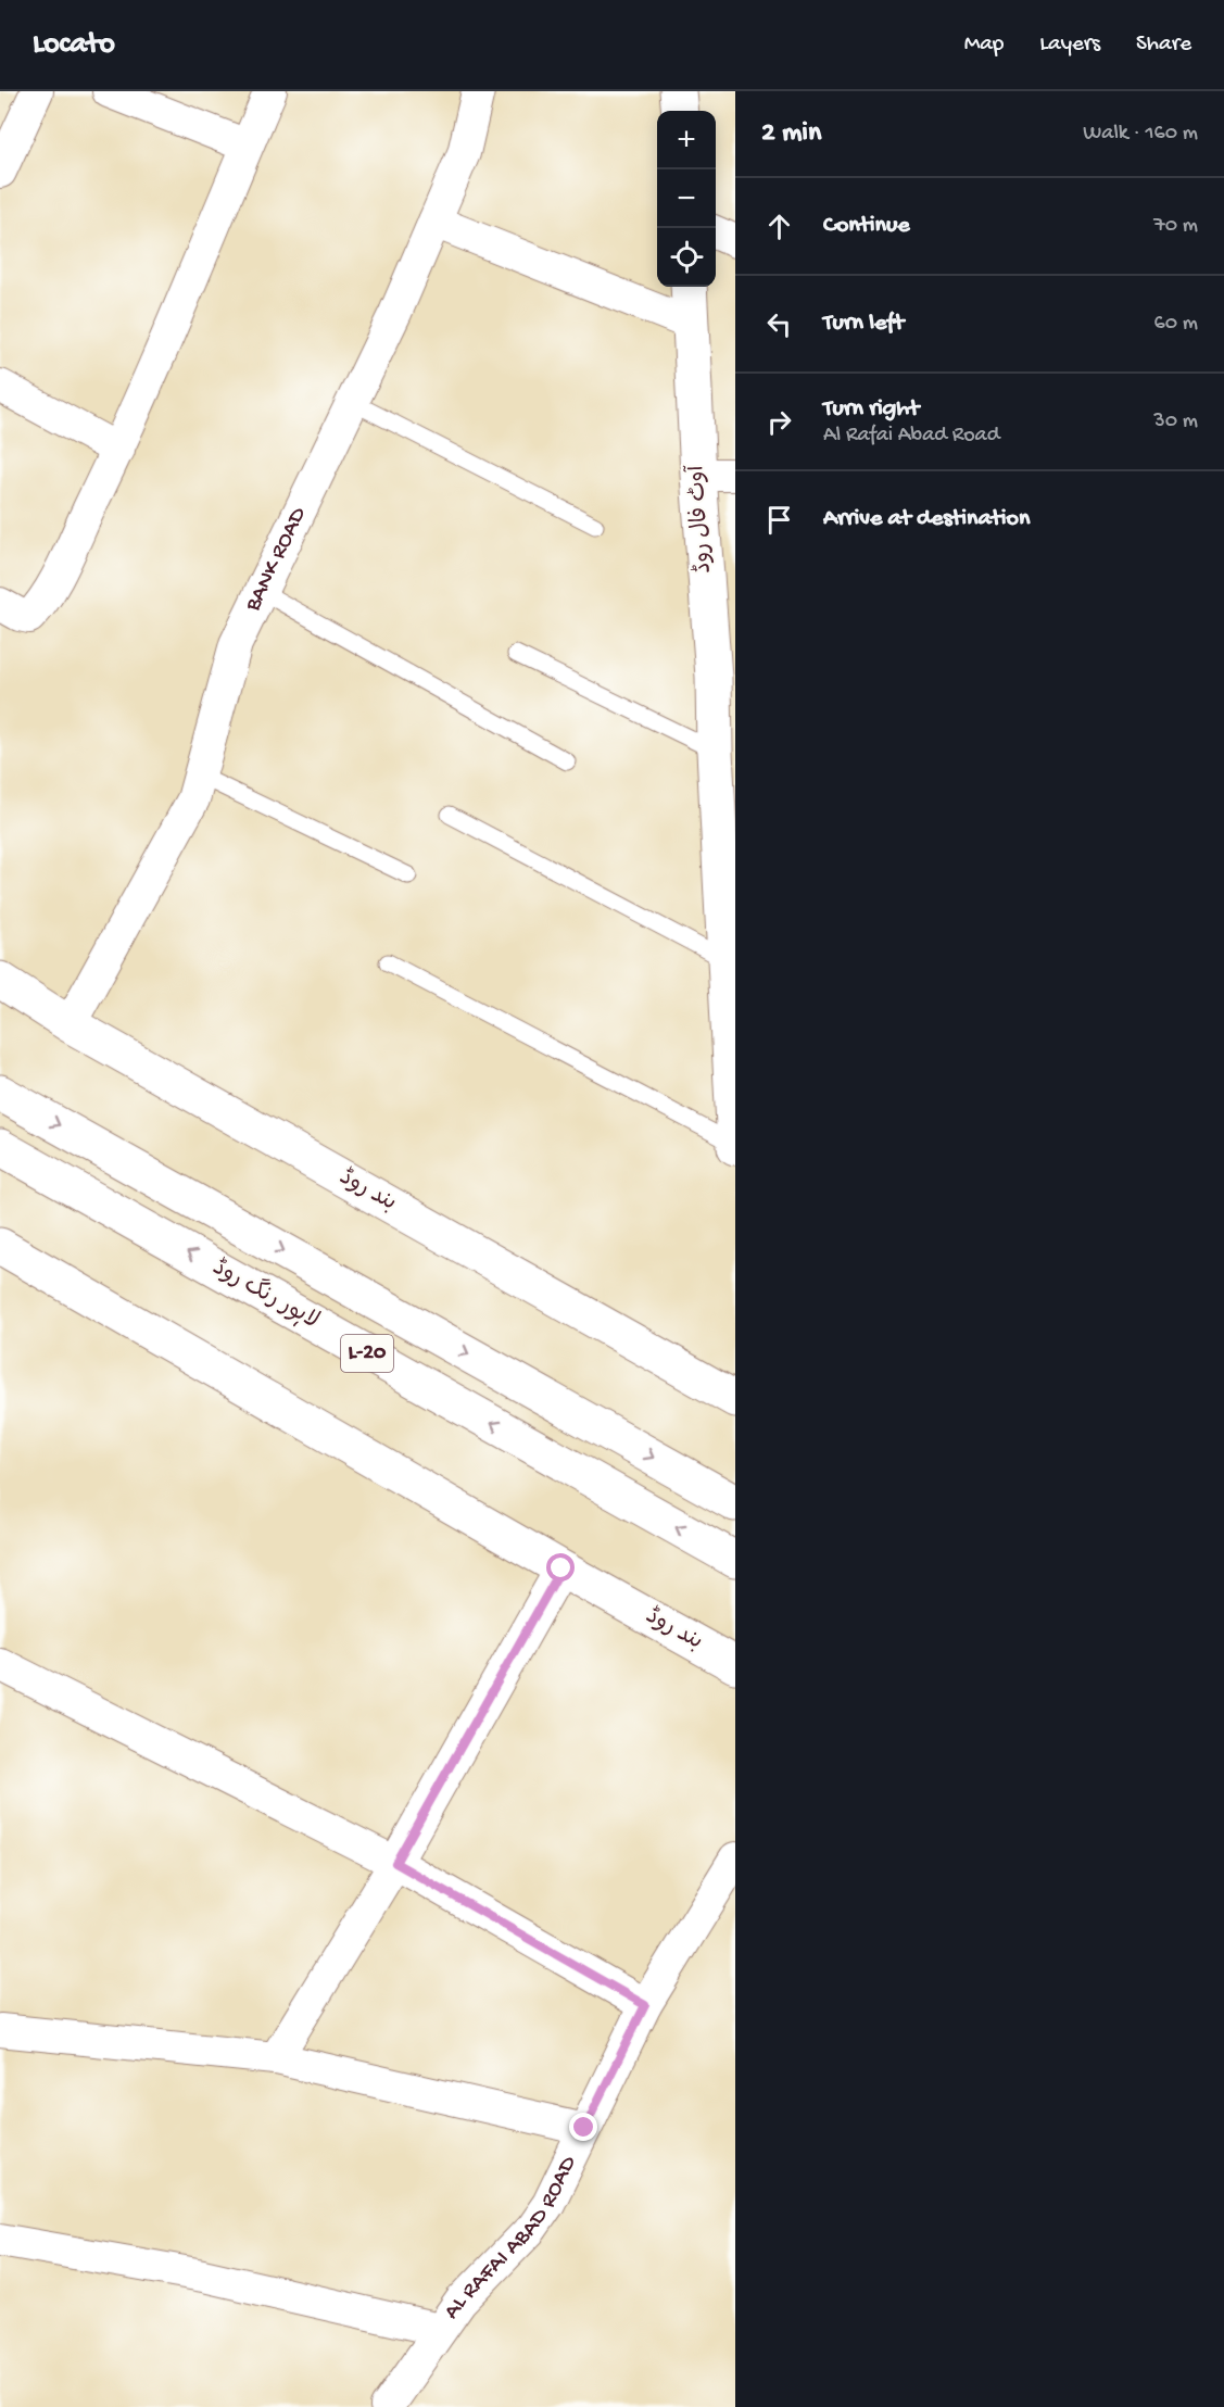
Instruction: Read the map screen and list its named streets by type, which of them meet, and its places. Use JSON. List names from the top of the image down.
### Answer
{
  "streets": {
    "main road": [
      "آوٹ فال روڈ",
      "بند روڈ",
      "لاہور رنگ روڈ",
      "L-20"
    ],
    "street": ["BANK ROAD", "AL RAFAI ABAD ROAD"]
  },
  "crossings": [
    ["BANK ROAD", "بند روڈ"]
  ],
  "page": {
    "header": "Locato",
    "nav": ["Map", "Layers", "Share"],
    "heading": ["2 min", "Walk · 160 m"],
    "map_buttons": ["+", "−"],
    "list": [
      ["Continue", "70 m"],
      ["Turn left", "60 m"],
      ["Turn right", "Al Rafai Abad Road", "30 m"],
      "Arrive at destination"
    ]
  }
}
